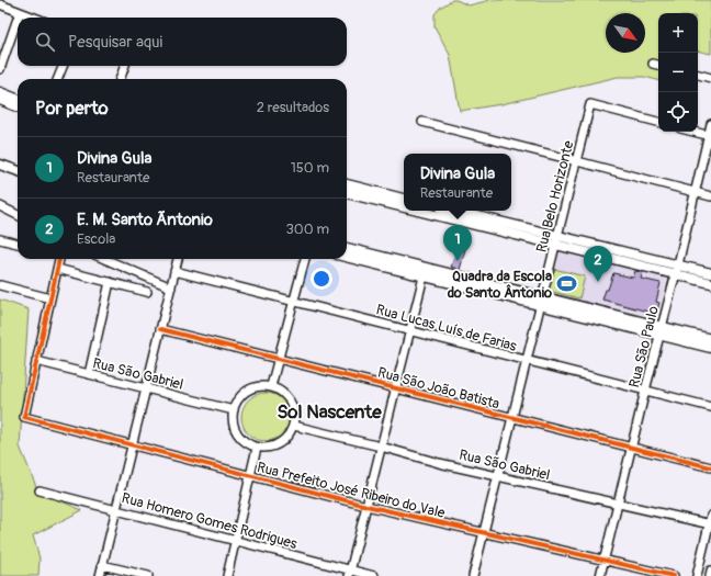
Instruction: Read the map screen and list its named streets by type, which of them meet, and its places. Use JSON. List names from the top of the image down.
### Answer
{
  "streets": {
    "street": [
      "Rua Belo Horizonte",
      "Rua Lucas Luís de Farias",
      "Rua São Paulo",
      "Rua São Gabriel",
      "Rua São João Batista",
      "Rua Prefeito José Ribeiro do Vale",
      "Rua Homero Gomes Rodrigues"
    ]
  },
  "crossings": [
    ["Rua Belo Horizonte", "Rua Lucas Luís de Farias"],
    ["Rua Belo Horizonte", "Rua São Gabriel"],
    ["Rua Belo Horizonte", "Rua São João Batista"],
    ["Rua Belo Horizonte", "Rua Prefeito José Ribeiro do Vale"],
    ["Rua Lucas Luís de Farias", "Rua São Paulo"],
    ["Rua São Paulo", "Rua São Gabriel"],
    ["Rua São Paulo", "Rua São João Batista"],
    ["Rua São Paulo", "Rua Prefeito José Ribeiro do Vale"],
    ["Rua São Gabriel", "Rua Prefeito José Ribeiro do Vale"]
  ],
  "districts": ["Sol Nascente"],
  "places": {
    "sports": ["Quadra da Escola do Santo Ântonio"]
  },
  "north": "bottom right",
  "page": {
    "map_buttons": ["+", "−"],
    "search": "Pesquisar aqui",
    "heading": ["Por perto", "2 resultados"],
    "list": [
      {
        "mark": "1",
        "name": "Divina Gula",
        "note": "Restaurante",
        "value": "150 m"
      },
      {
        "mark": "2",
        "name": "E. M. Santo Ãntonio",
        "note": "Escola",
        "value": "300 m"
      }
    ],
    "popup": ["Divina Gula", "Restaurante"],
    "pins": ["1", "2"]
  }
}
